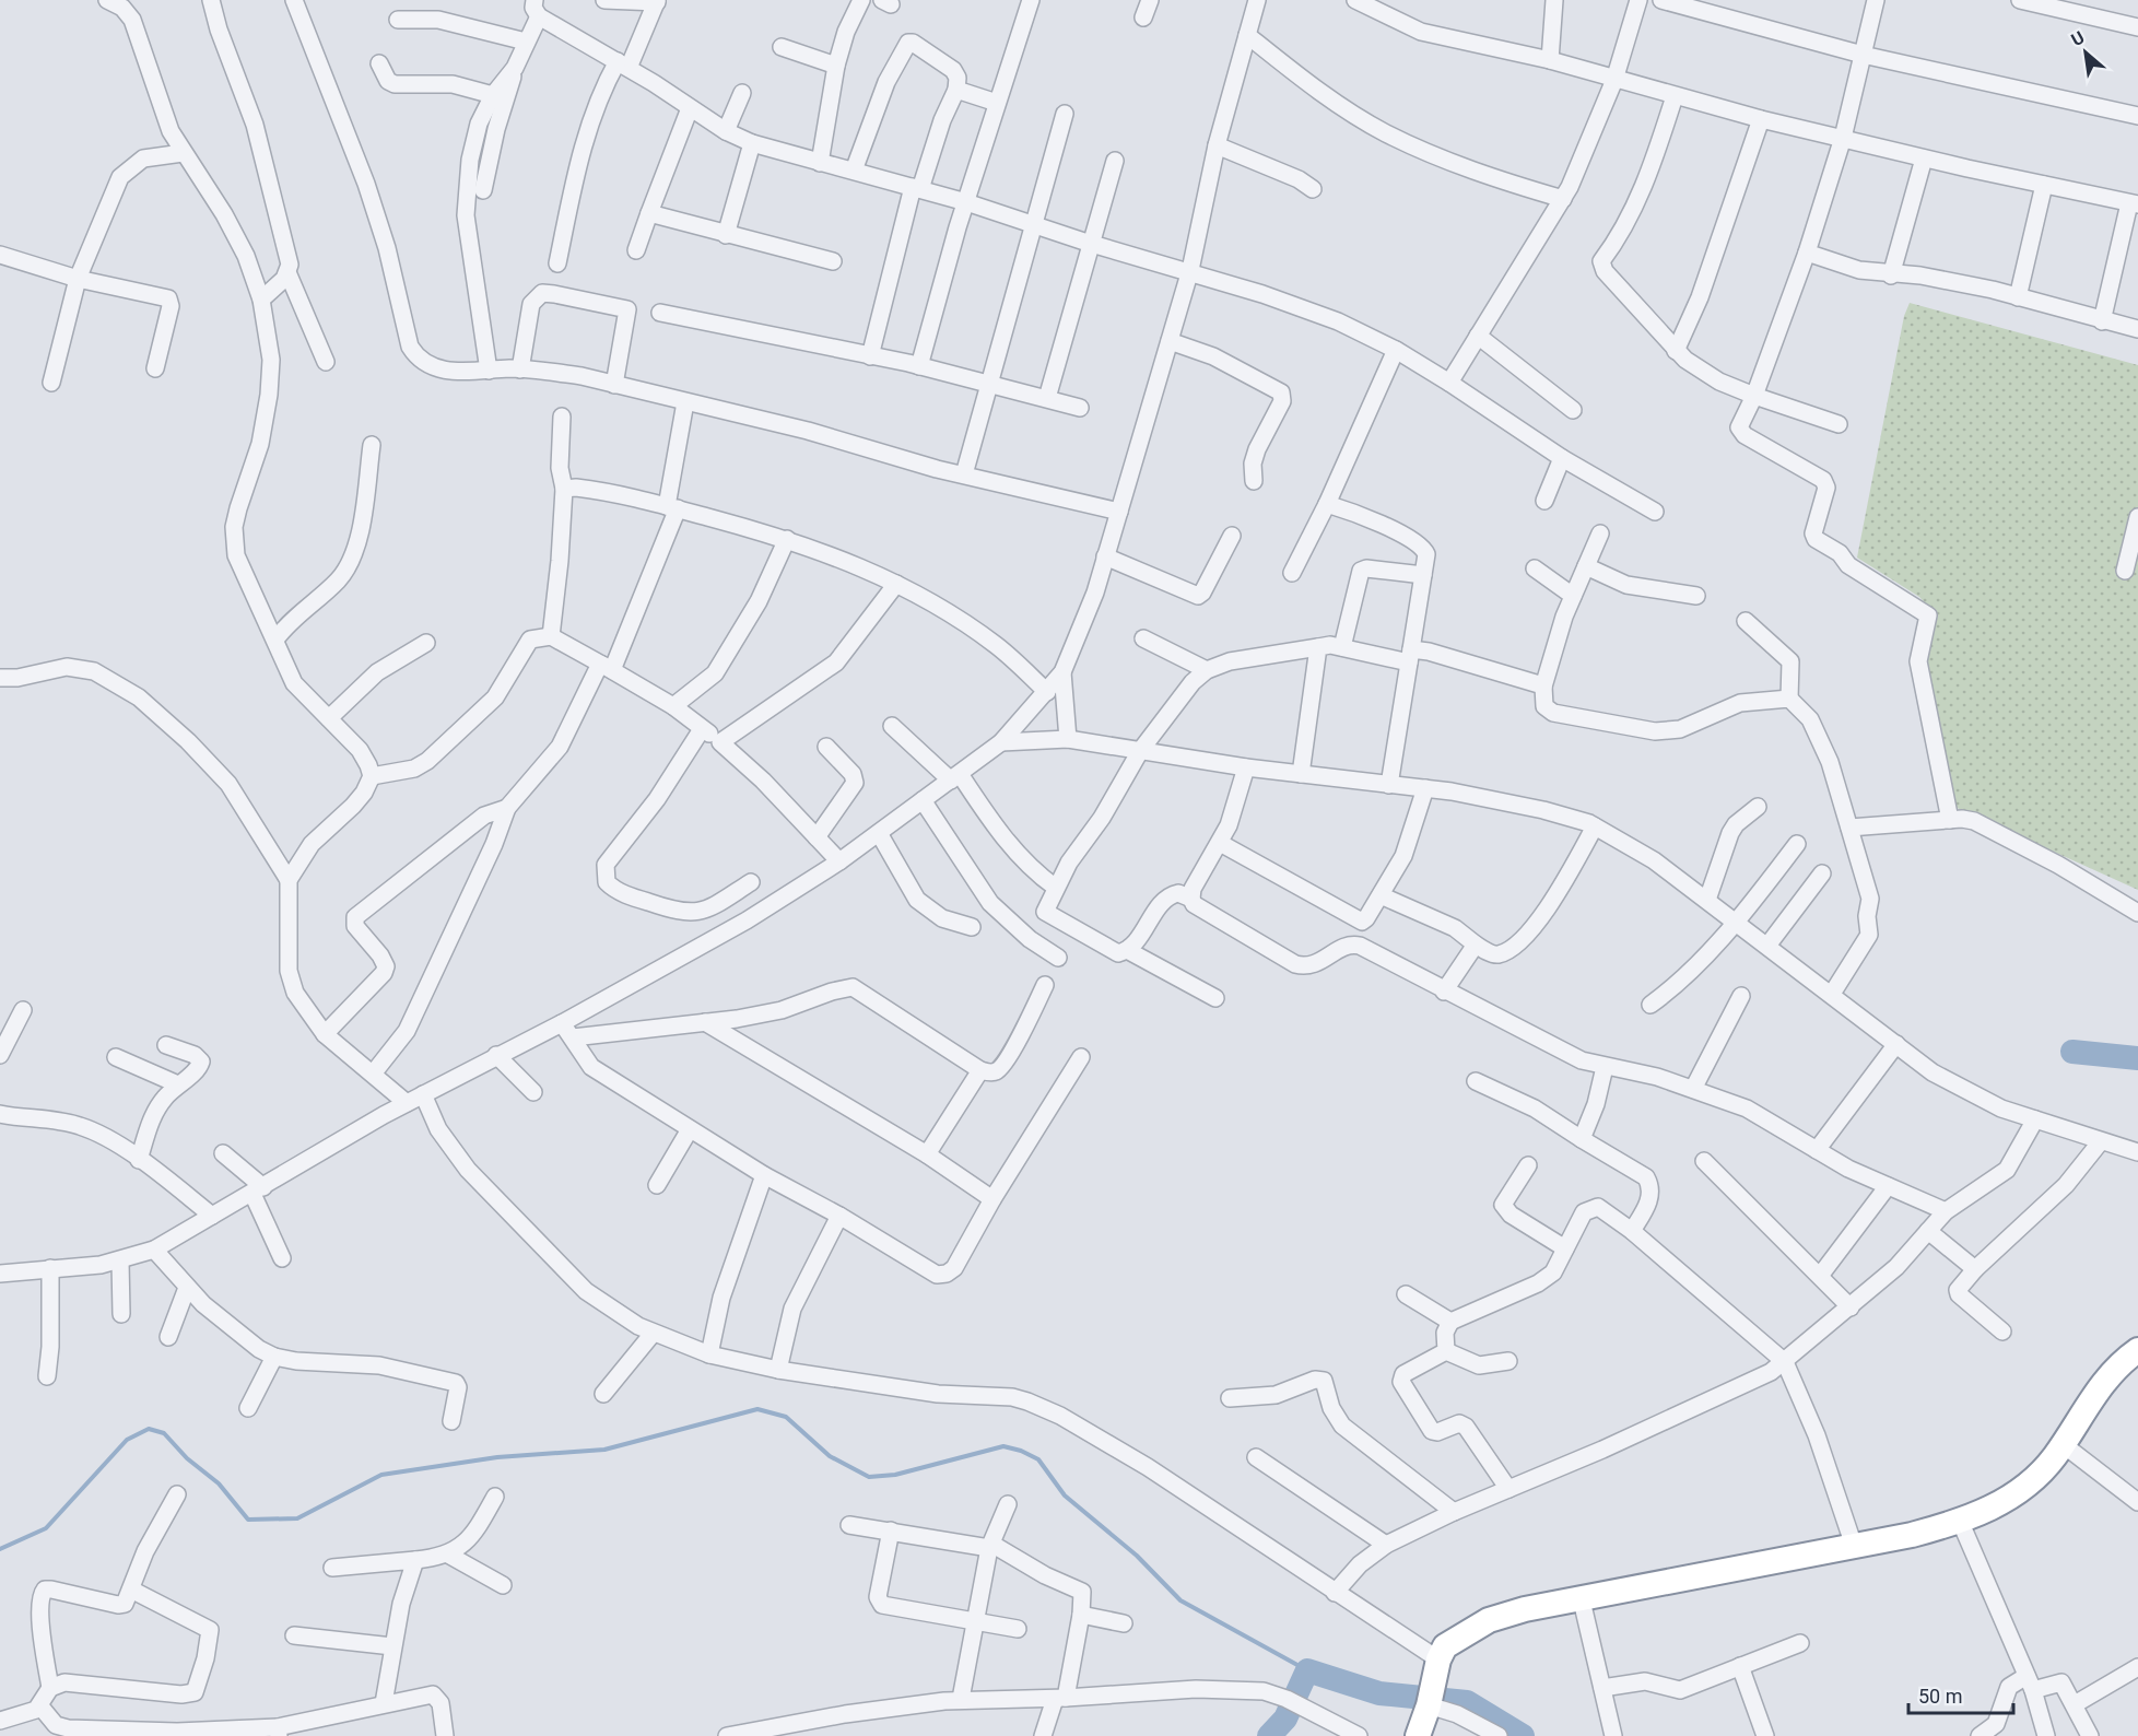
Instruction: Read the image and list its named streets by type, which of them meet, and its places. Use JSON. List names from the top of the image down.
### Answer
{
  "scale_bar": "50 m",
  "north": "top left"
}
